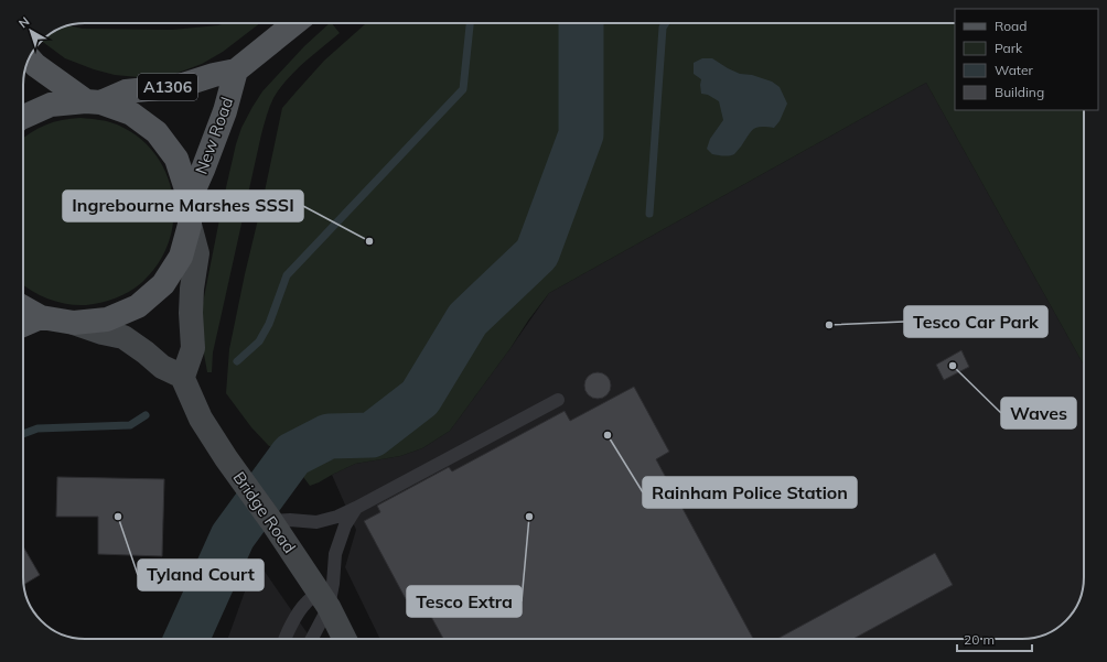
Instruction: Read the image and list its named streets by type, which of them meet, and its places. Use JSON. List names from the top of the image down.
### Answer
{
  "streets": {
    "main road": ["A1306", "New Road", "Bridge Road"]
  },
  "places": [
    "Ingrebourne Marshes SSSI",
    "Tesco Car Park",
    "Waves",
    "Rainham Police Station",
    "Tyland Court",
    "Tesco Extra"
  ],
  "legend": [
    "Road",
    "Park",
    "Water",
    "Building"
  ],
  "scale_bar": "20 m",
  "north": "top left"
}
